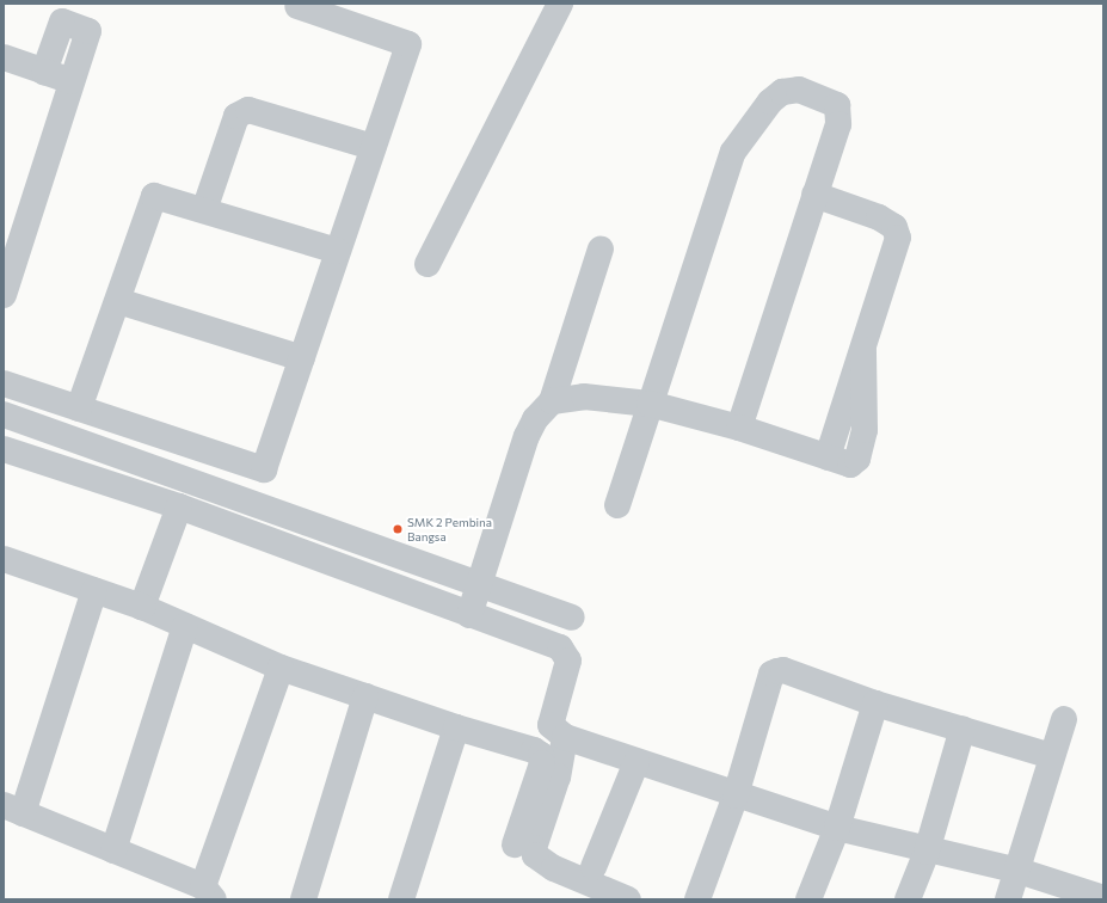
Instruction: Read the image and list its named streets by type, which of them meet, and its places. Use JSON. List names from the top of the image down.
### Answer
{
  "places": ["SMK 2 Pembina Bangsa"]
}
